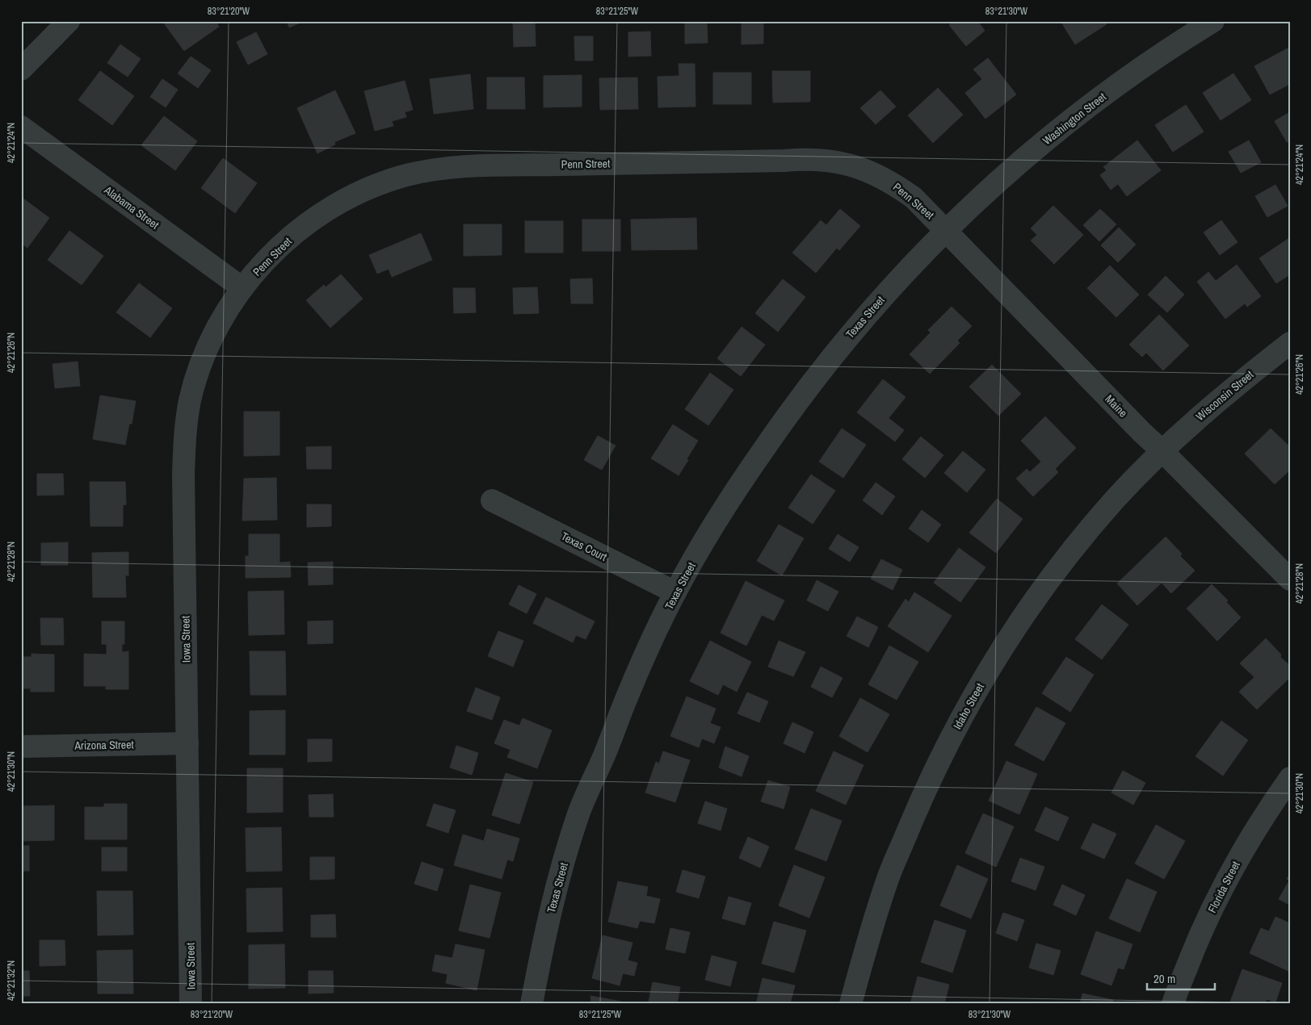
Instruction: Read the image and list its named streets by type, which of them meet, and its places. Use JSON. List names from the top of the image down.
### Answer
{
  "streets": {
    "street": [
      "Washington Street",
      "Penn Street",
      "Alabama Street",
      "Texas Street",
      "Wisconsin Street",
      "Maine",
      "Texas Court",
      "Iowa Street",
      "Idaho Street",
      "Arizona Street",
      "Florida Street"
    ]
  },
  "crossings": [
    ["Washington Street", "Penn Street"],
    ["Washington Street", "Texas Street"],
    ["Washington Street", "Maine"],
    ["Penn Street", "Alabama Street"],
    ["Penn Street", "Texas Street"],
    ["Penn Street", "Maine"],
    ["Penn Street", "Iowa Street"],
    ["Alabama Street", "Iowa Street"],
    ["Texas Street", "Maine"],
    ["Texas Street", "Texas Court"],
    ["Wisconsin Street", "Maine"],
    ["Wisconsin Street", "Idaho Street"],
    ["Maine", "Idaho Street"],
    ["Iowa Street", "Arizona Street"]
  ],
  "scale_bar": "20 m",
  "coordinates": [
    "83°21'20\"W",
    "83°21'25\"W",
    "83°21'30\"W",
    "42°21'24\"N",
    "42°21'26\"N",
    "42°21'28\"N",
    "42°21'30\"N",
    "42°21'32\"N"
  ]
}
